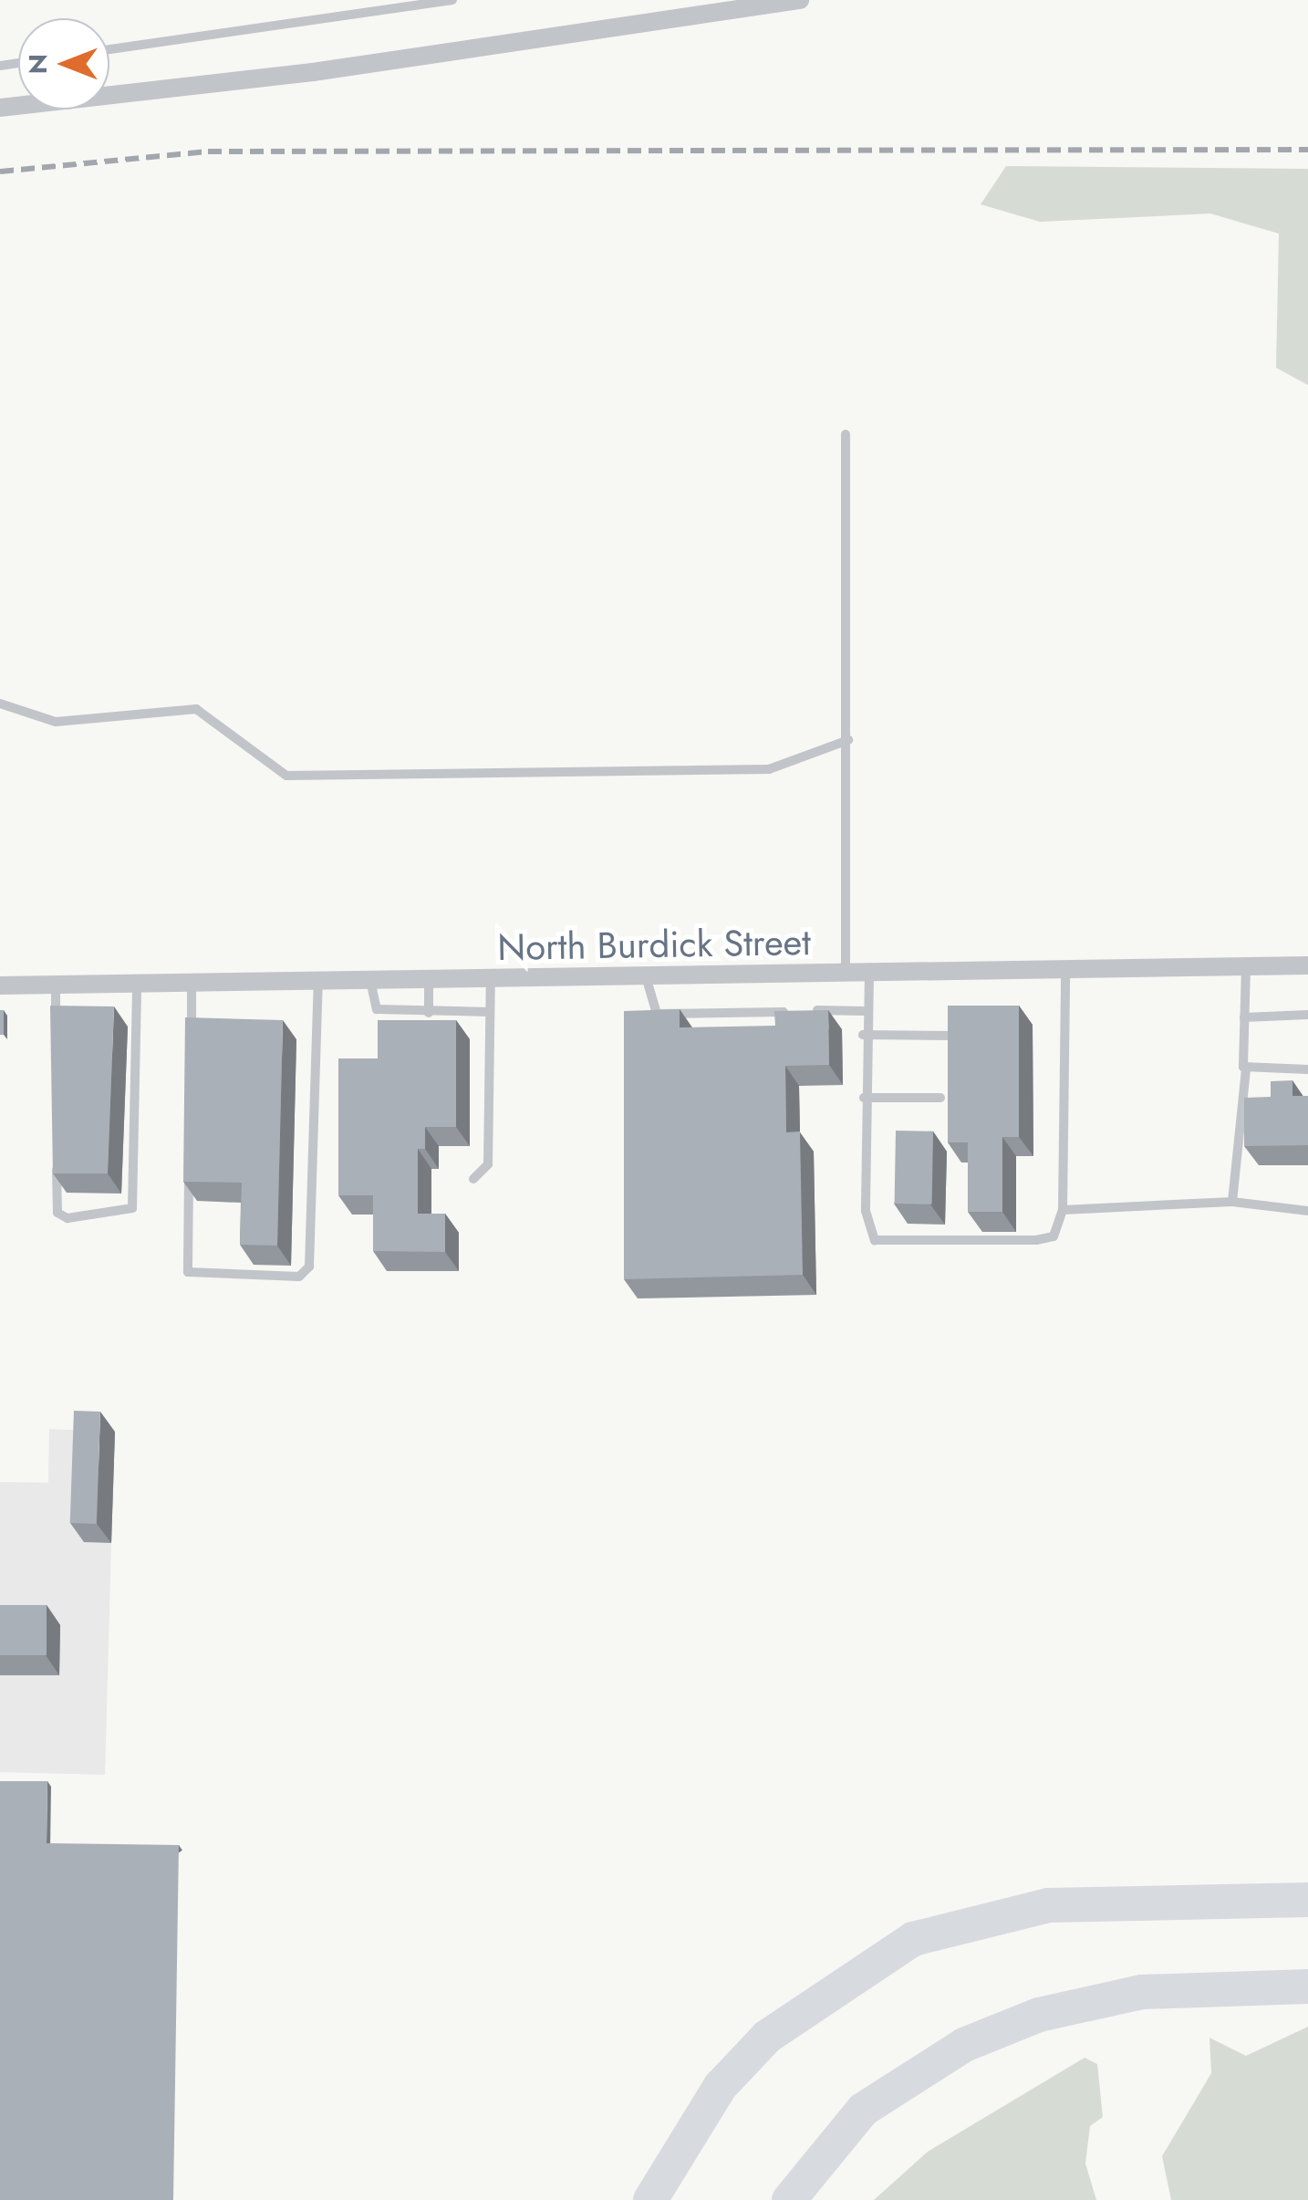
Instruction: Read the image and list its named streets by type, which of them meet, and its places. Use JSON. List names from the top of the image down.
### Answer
{
  "streets": {
    "street": ["North Burdick Street"]
  },
  "north": "left"
}
